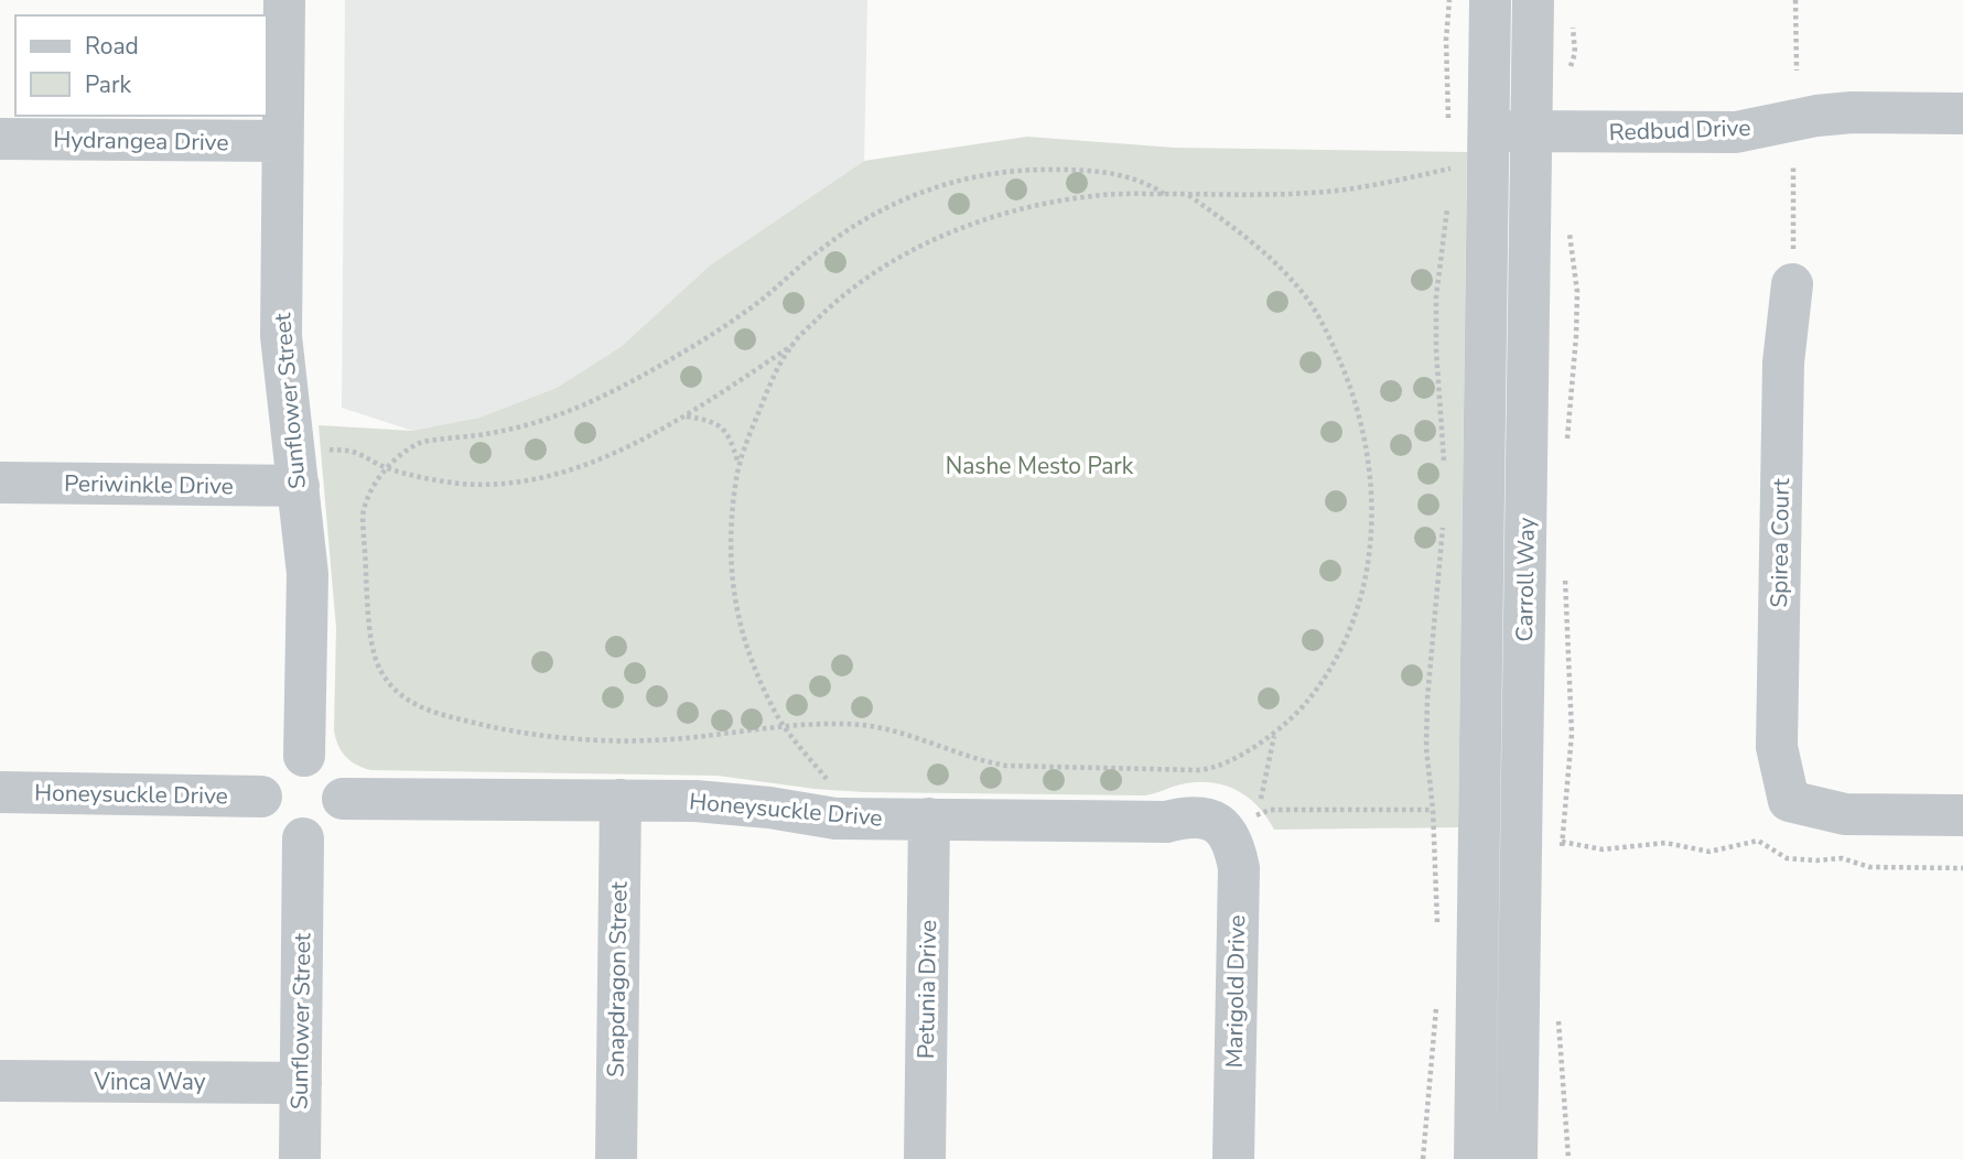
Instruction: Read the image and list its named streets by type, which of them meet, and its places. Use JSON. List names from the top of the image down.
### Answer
{
  "streets": {
    "street": [
      "Redbud Drive",
      "Hydrangea Drive",
      "Sunflower Street",
      "Periwinkle Drive",
      "Spirea Court",
      "Carroll Way",
      "Honeysuckle Drive",
      "Snapdragon Street",
      "Petunia Drive",
      "Marigold Drive",
      "Vinca Way"
    ]
  },
  "crossings": [
    ["Redbud Drive", "Carroll Way"],
    ["Hydrangea Drive", "Sunflower Street"],
    ["Sunflower Street", "Periwinkle Drive"],
    ["Sunflower Street", "Honeysuckle Drive"],
    ["Sunflower Street", "Vinca Way"],
    ["Honeysuckle Drive", "Snapdragon Street"],
    ["Honeysuckle Drive", "Petunia Drive"],
    ["Honeysuckle Drive", "Marigold Drive"]
  ],
  "parks": ["Nashe Mesto Park"],
  "legend": ["Road", "Park"]
}
